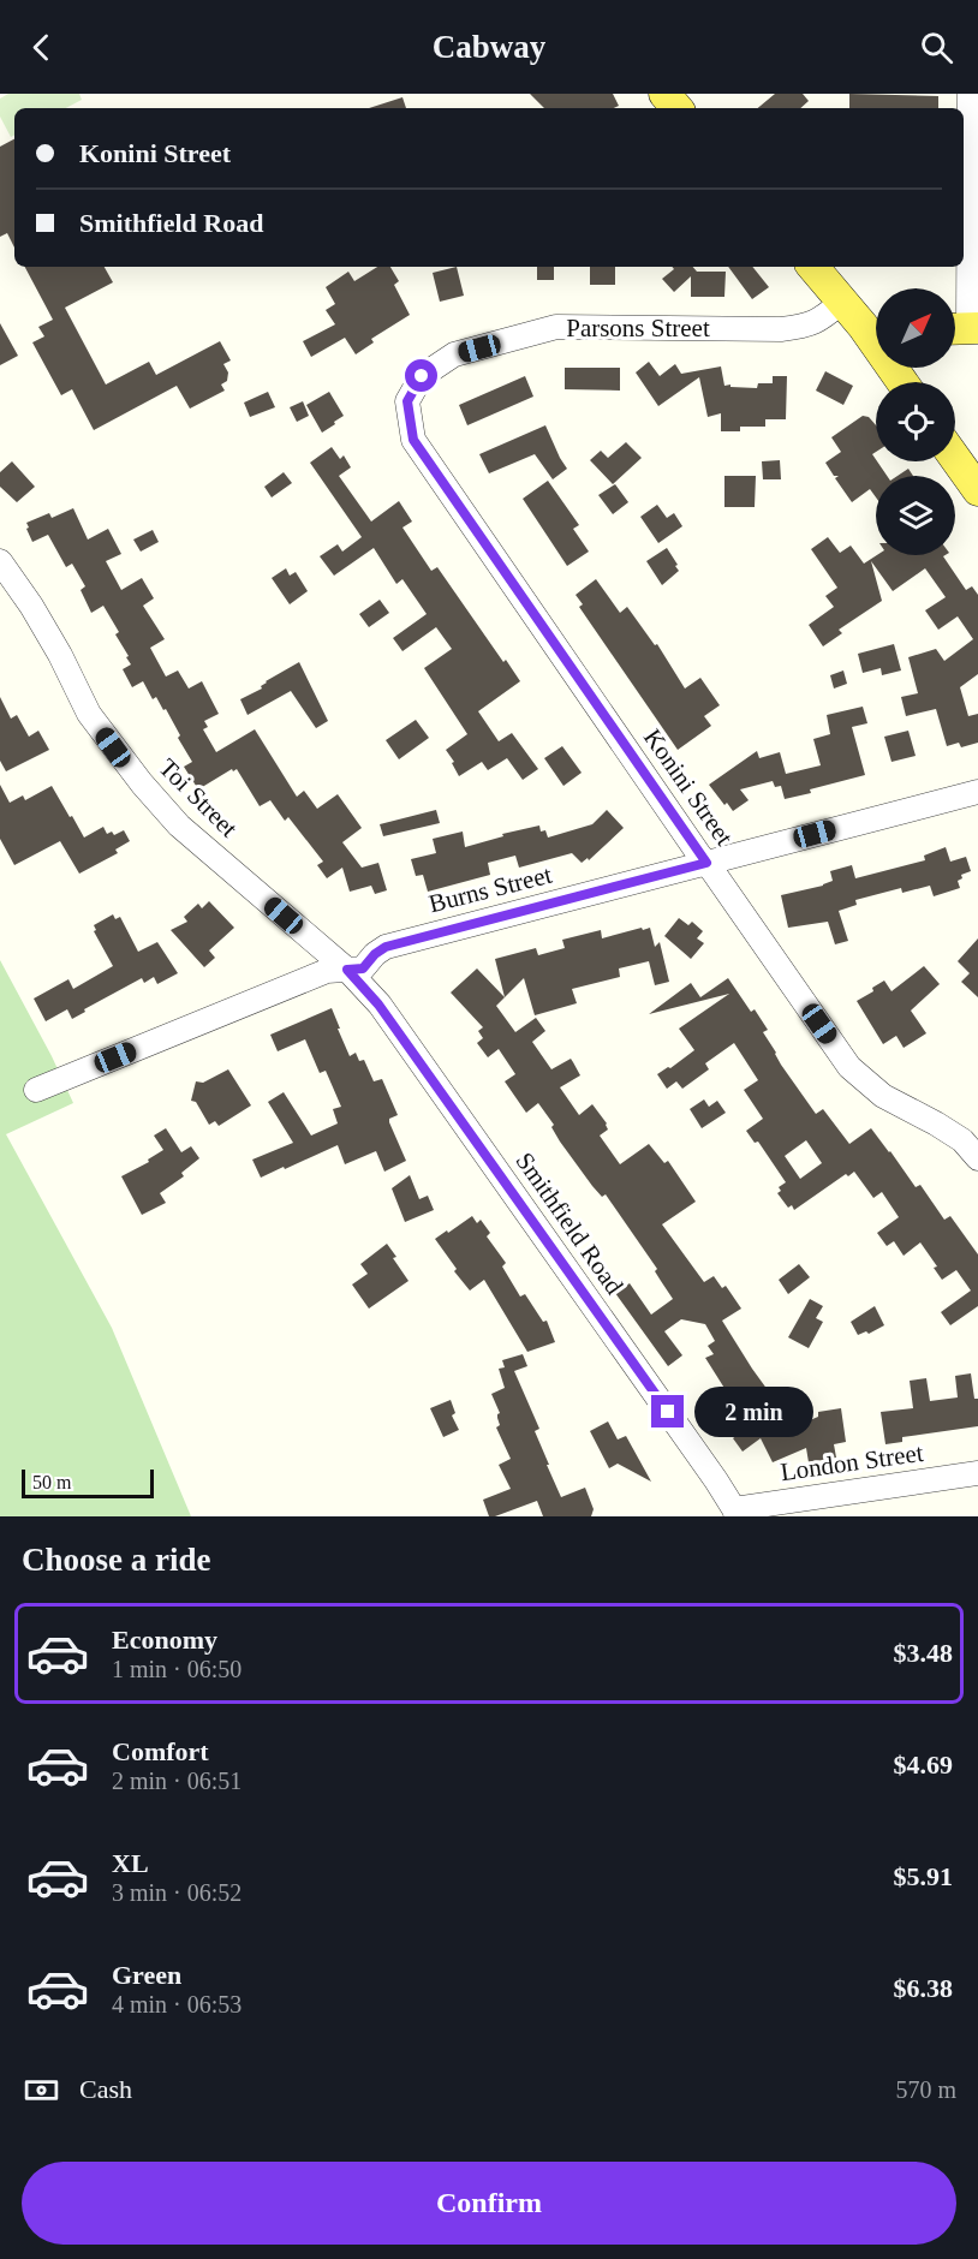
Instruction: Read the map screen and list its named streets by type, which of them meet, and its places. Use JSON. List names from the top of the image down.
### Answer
{
  "streets": {
    "street": [
      "Parsons Street",
      "Konini Street",
      "Toi Street",
      "Burns Street",
      "Smithfield Road",
      "London Street"
    ]
  },
  "crossings": [
    ["Parsons Street", "Konini Street"],
    ["Konini Street", "Burns Street"],
    ["Toi Street", "Burns Street"],
    ["Toi Street", "Smithfield Road"],
    ["Burns Street", "Smithfield Road"],
    ["Smithfield Road", "London Street"]
  ],
  "scale_bar": "50 m",
  "north": "top right",
  "page": {
    "header": "Cabway",
    "banner": ["Konini Street", "Smithfield Road"],
    "bubble": "2 min",
    "scale": "50 m",
    "heading": "Choose a ride",
    "list": [
      {
        "name": "Economy",
        "note": "1 min · 06:50",
        "value": "$3.48"
      },
      {
        "name": "Comfort",
        "note": "2 min · 06:51",
        "value": "$4.69"
      },
      {
        "name": "XL",
        "note": "3 min · 06:52",
        "value": "$5.91"
      },
      {
        "name": "Green",
        "note": "4 min · 06:53",
        "value": "$6.38"
      }
    ],
    "pay": ["Cash", "570 m"],
    "buttons": "Confirm"
  }
}
